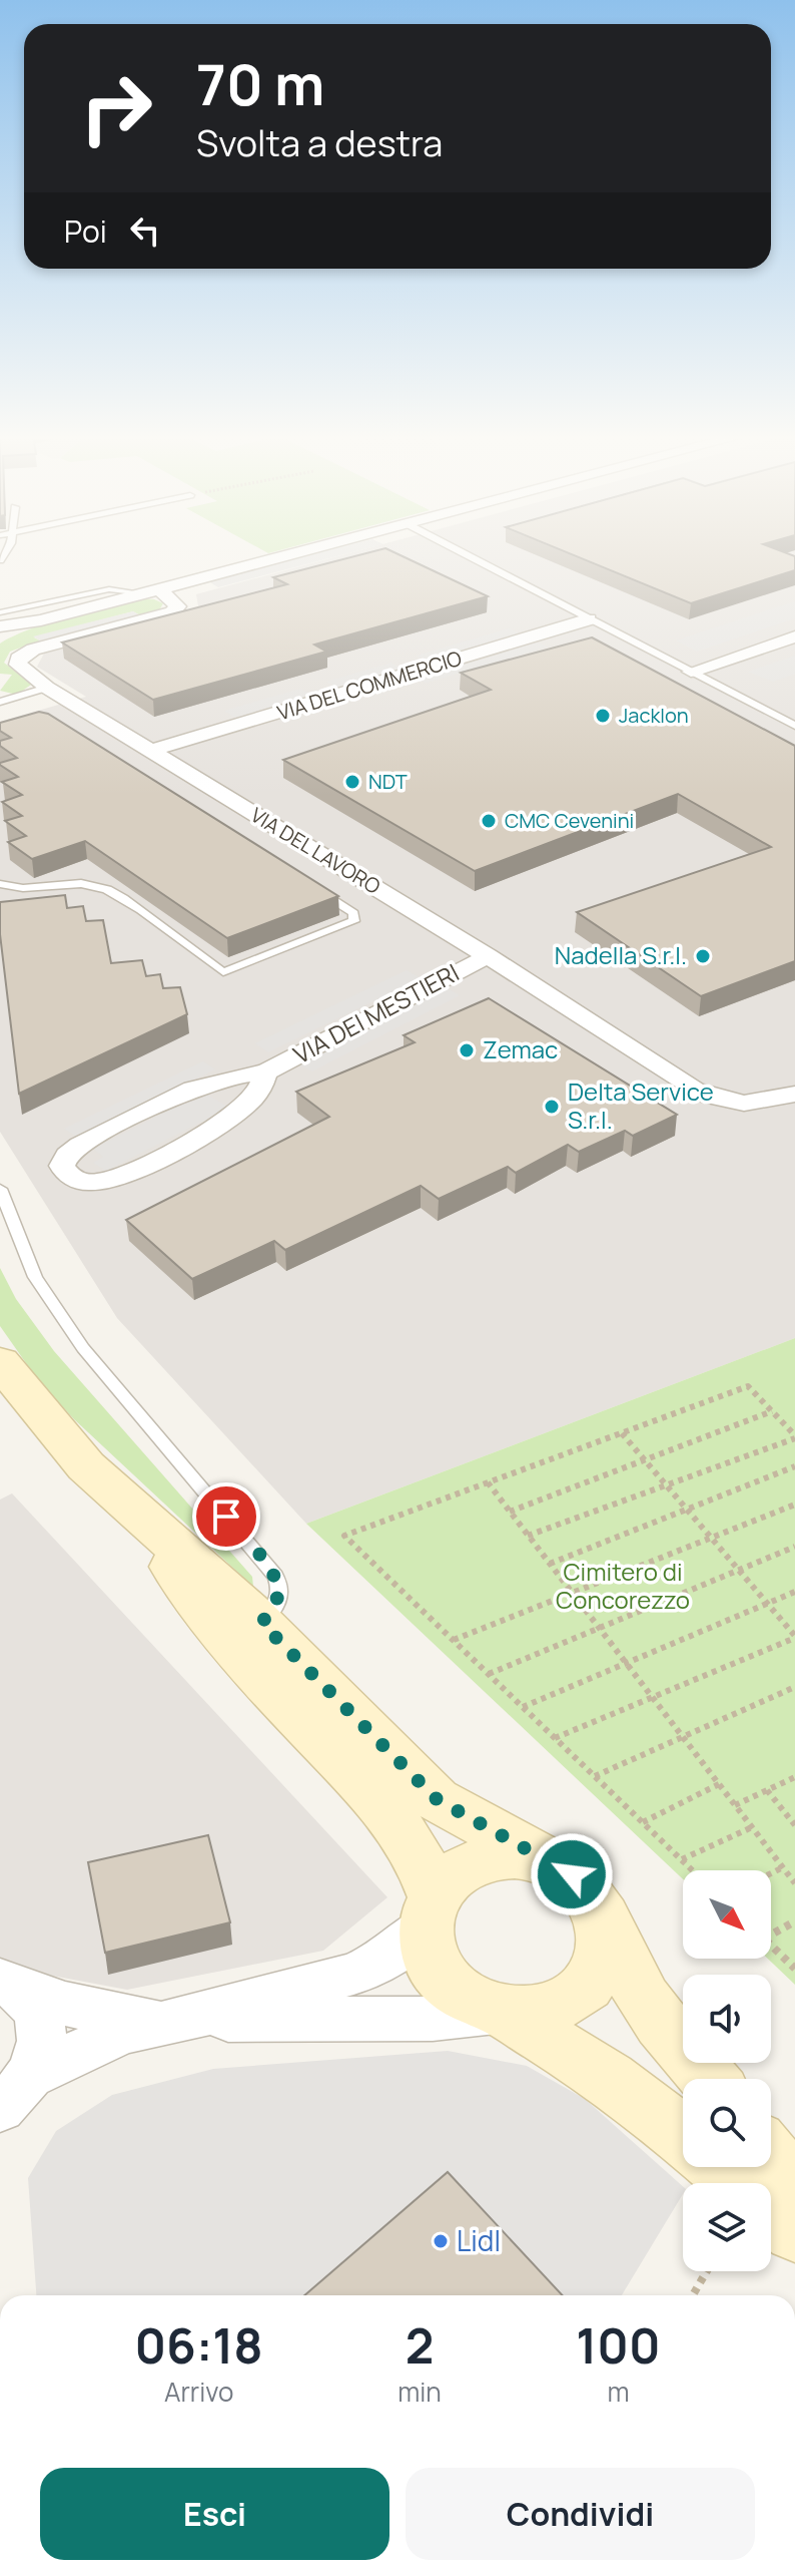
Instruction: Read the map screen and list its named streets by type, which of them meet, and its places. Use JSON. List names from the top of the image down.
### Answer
{
  "streets": {
    "street": ["VIA DEL COMMERCIO", "VIA DEL LAVORO", "VIA DEI MESTIERI"]
  },
  "crossings": [
    ["VIA DEL COMMERCIO", "VIA DEL LAVORO"],
    ["VIA DEL LAVORO", "VIA DEI MESTIERI"]
  ],
  "parks": ["Cimitero di Concorezzo"],
  "places": [
    "Jacklon",
    "NDT",
    "CMC Cevenini",
    "Nadella S.r.l.",
    "Zemac",
    "Delta Service S.r.l.",
    "Lidl"
  ],
  "north": "bottom right",
  "page": {
    "turn": ["70 m", "Svolta a destra"],
    "then": "Poi",
    "eta": [
      "06:18",
      "Arrivo",
      "2",
      "min",
      "100",
      "m"
    ],
    "buttons": ["Esci", "Condividi"]
  }
}
